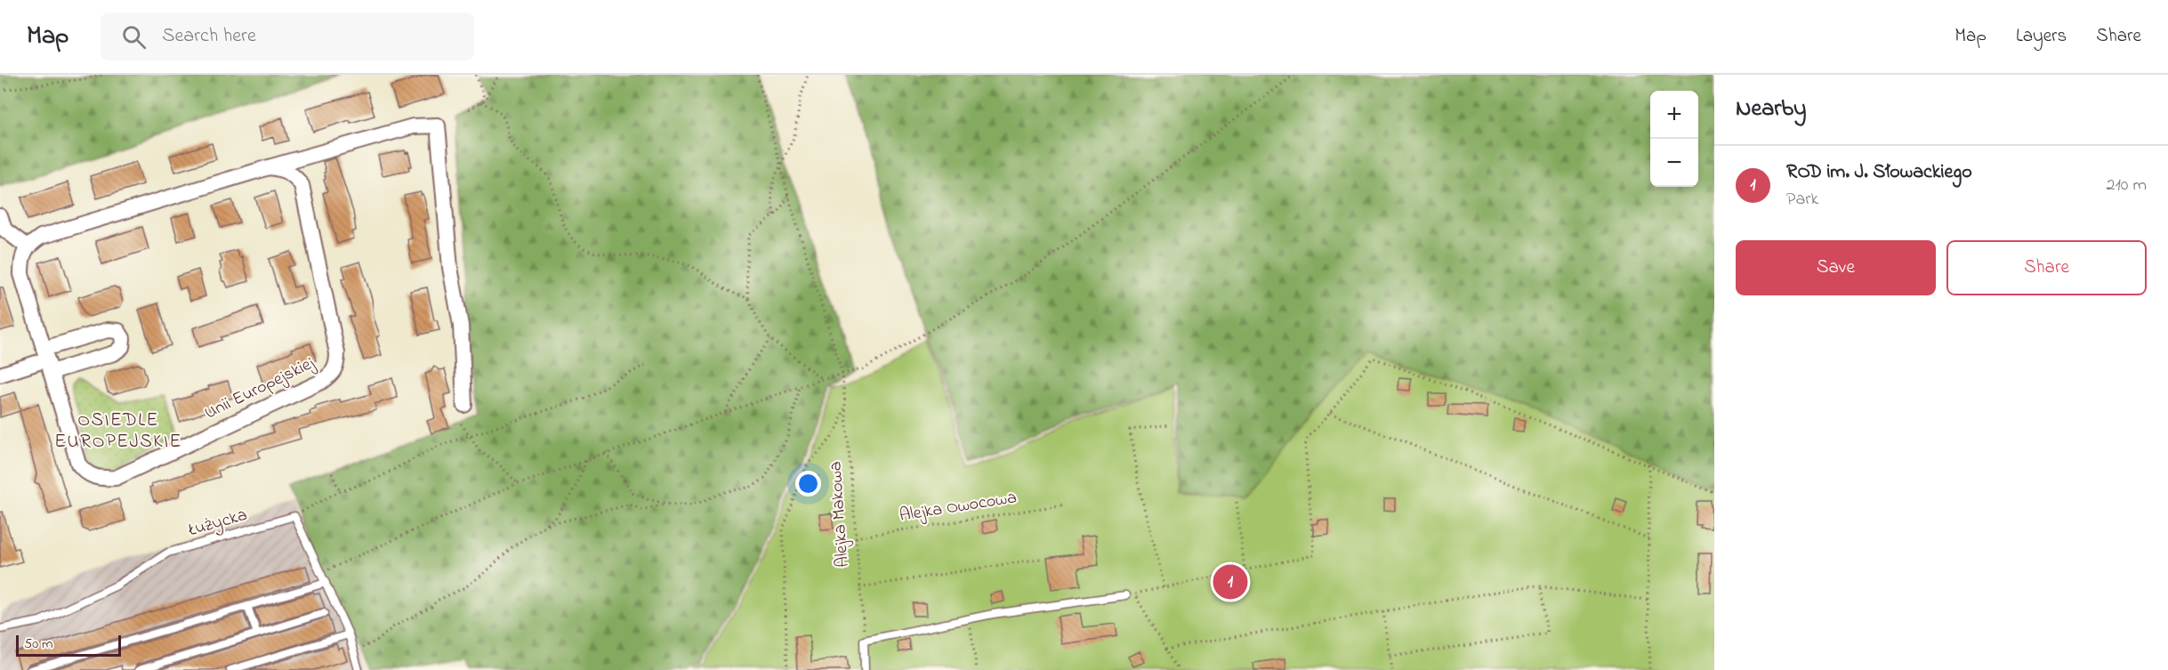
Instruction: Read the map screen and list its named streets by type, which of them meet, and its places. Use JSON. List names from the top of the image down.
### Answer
{
  "streets": {
    "street": ["Unii Europejskiej"],
    "lane": ["Łużycka"],
    "path": ["Alejka Owocowa", "Alejka Makowa"]
  },
  "crossings": [
    ["Alejka Owocowa", "Alejka Makowa"]
  ],
  "districts": ["OSIEDLE EUROPEJSKIE"],
  "scale_bar": "50 m",
  "page": {
    "header": "Map",
    "search": "Search here",
    "nav": ["Map", "Layers", "Share"],
    "heading": "Nearby",
    "map_buttons": ["+", "−"],
    "list": [
      {
        "mark": "1",
        "name": "ROD im. J. Słowackiego",
        "note": "Park",
        "value": "210 m"
      }
    ],
    "buttons": ["Save", "Share"],
    "pins": "1",
    "scale": "50 m"
  }
}
